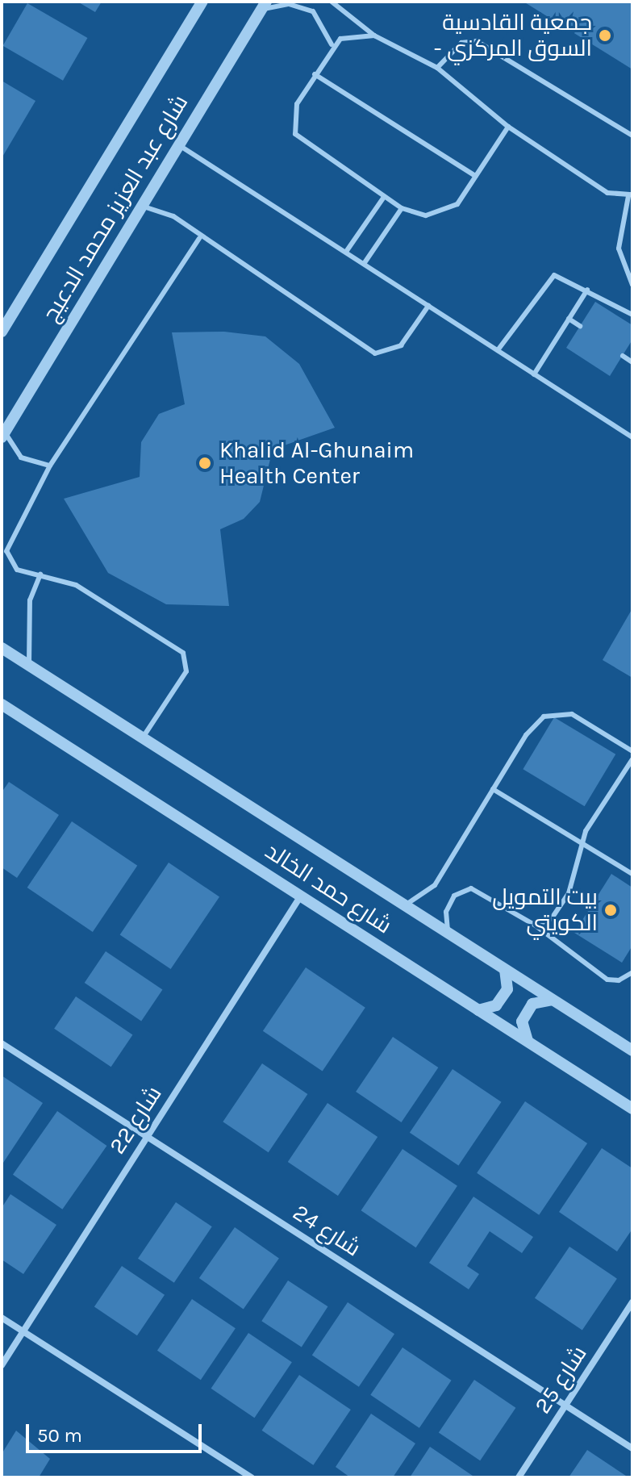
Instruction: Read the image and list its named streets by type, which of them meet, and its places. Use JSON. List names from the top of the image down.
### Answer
{
  "streets": {
    "street": [
      "شارع عبد العزيز محمد الدعيج",
      "شارع حمد الخالد",
      "شارع 22",
      "شارع 24",
      "شارع 25"
    ]
  },
  "crossings": [
    ["شارع حمد الخالد", "شارع 22"],
    ["شارع 22", "شارع 24"],
    ["شارع 24", "شارع 25"]
  ],
  "places": ["جمعية القادسية - السوق المركزي", "Khalid Al-Ghunaim Health Center", "بيت التمويل الكويتي"],
  "scale_bar": "50 m"
}
